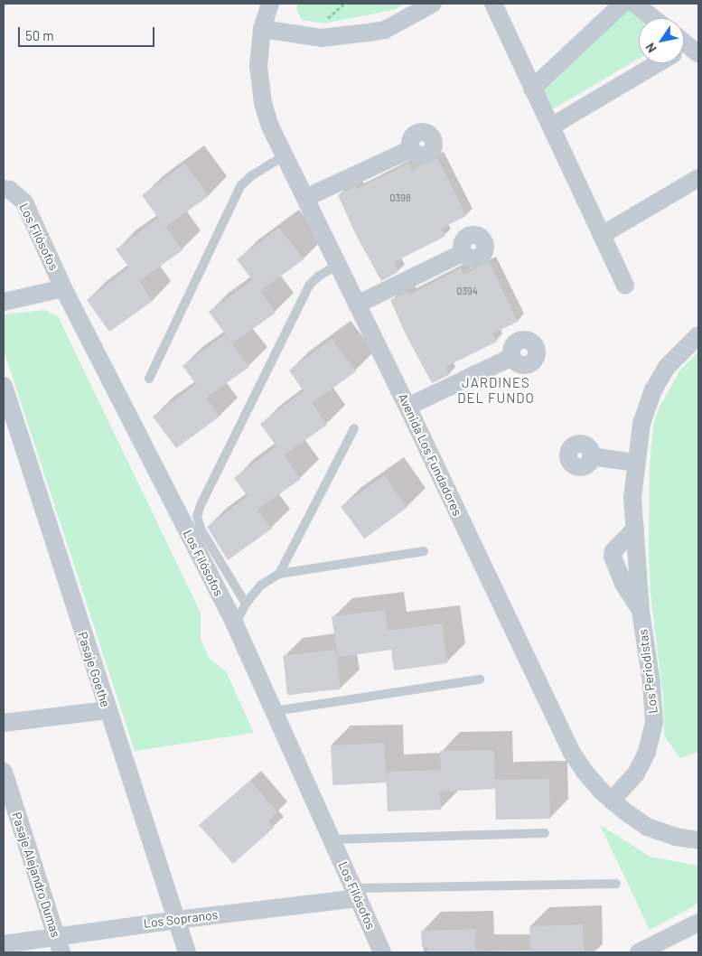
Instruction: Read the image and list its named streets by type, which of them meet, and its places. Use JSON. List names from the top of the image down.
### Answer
{
  "streets": {
    "street": [
      "Los Filósofos",
      "Avenida Los Fundadores",
      "Pasaje Goethe",
      "Los Periodistas",
      "Pasaje Alejandro Dumas",
      "Los Sopranos"
    ]
  },
  "crossings": [
    ["Los Filósofos", "Los Sopranos"],
    ["Avenida Los Fundadores", "Los Periodistas"],
    ["Pasaje Goethe", "Los Sopranos"],
    ["Pasaje Alejandro Dumas", "Los Sopranos"]
  ],
  "districts": ["JARDINES DEL FUNDO"],
  "house_numbers": ["0398", "0394"],
  "scale_bar": "50 m",
  "north": "bottom left"
}
